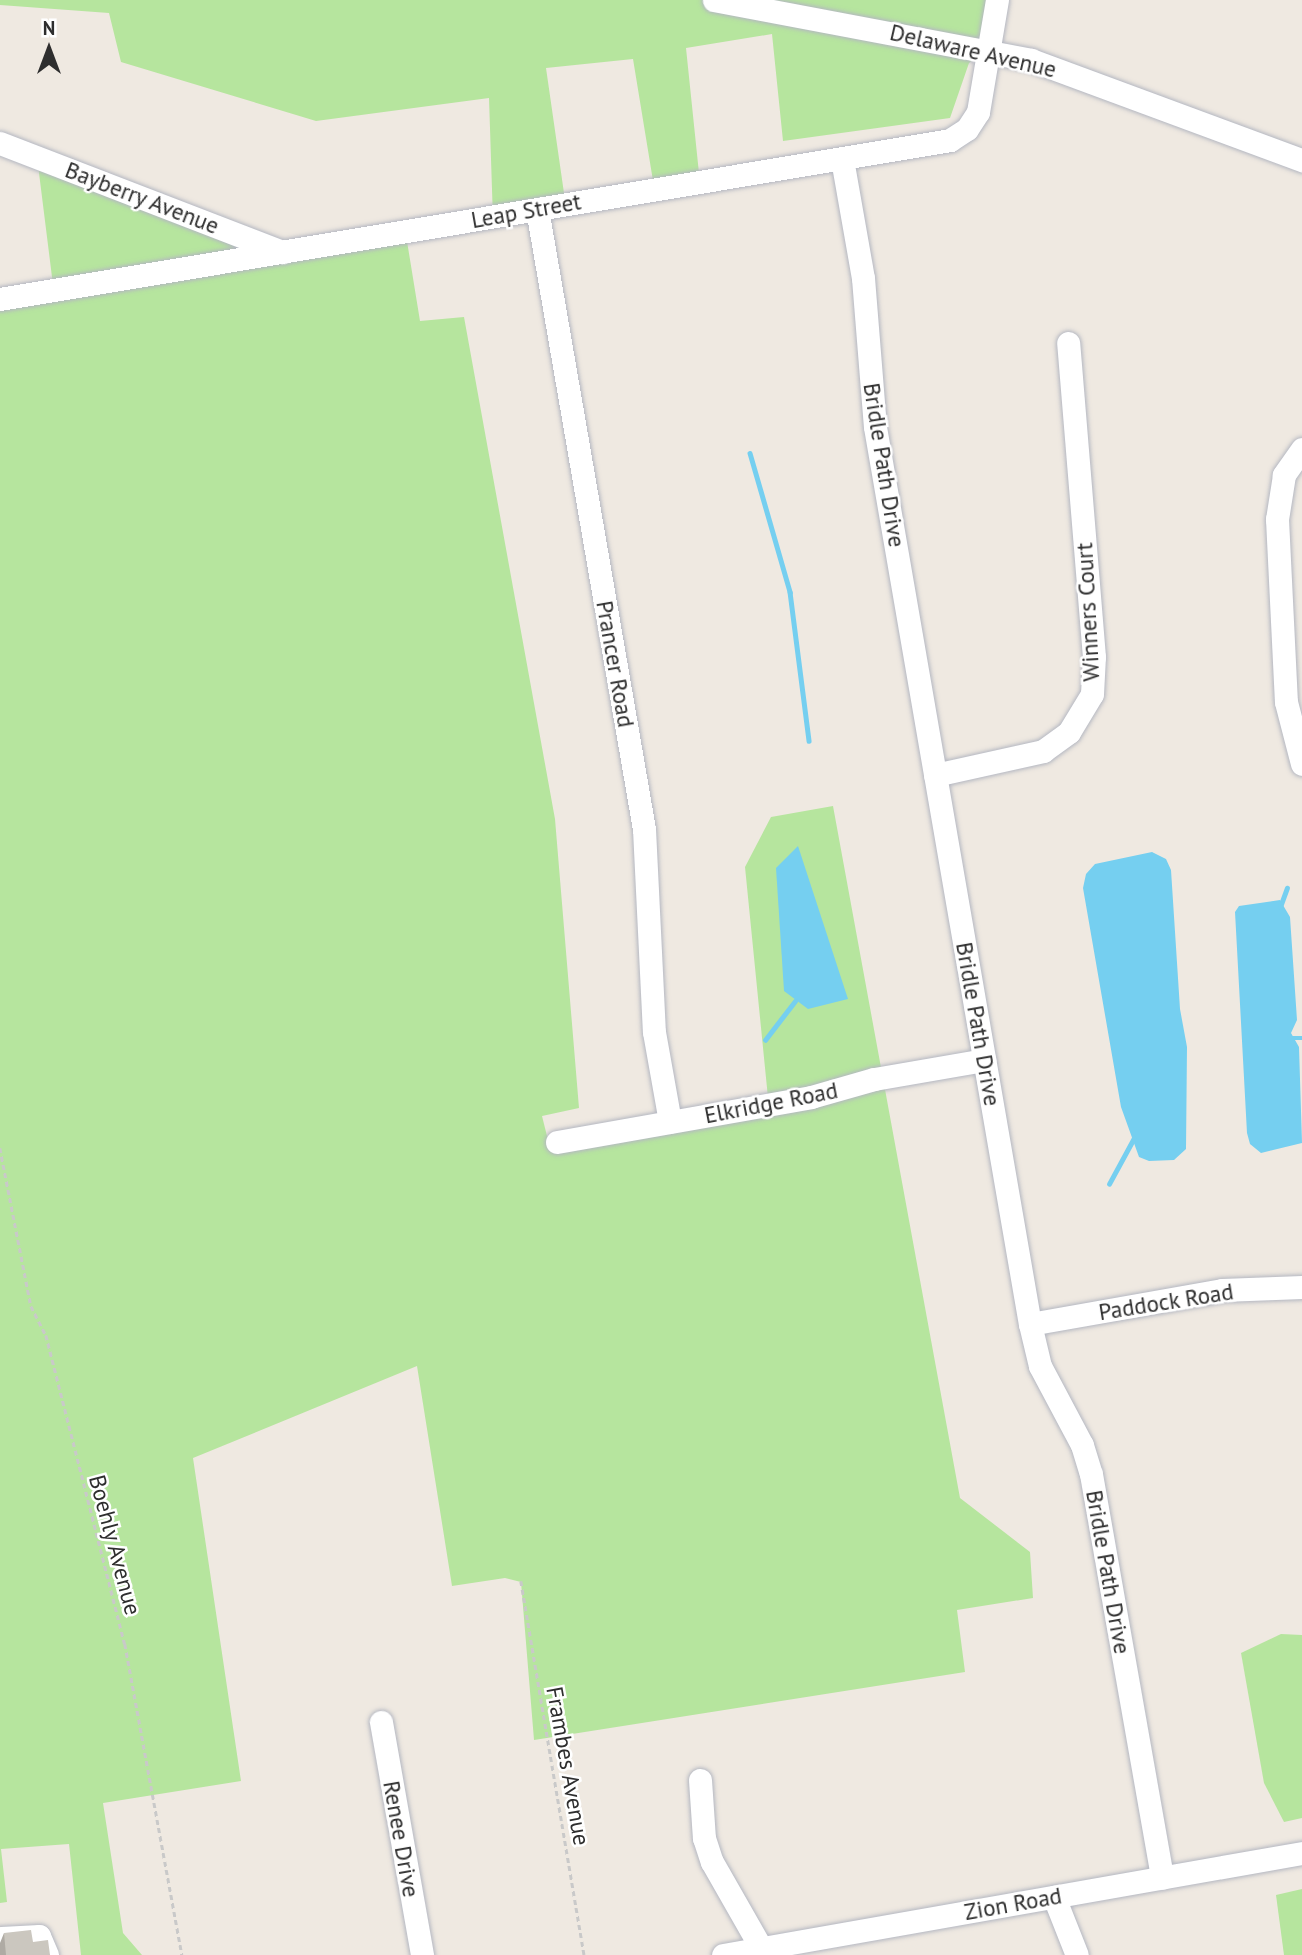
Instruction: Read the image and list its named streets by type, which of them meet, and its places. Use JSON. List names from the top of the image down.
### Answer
{
  "streets": {
    "street": [
      "Delaware Avenue",
      "Bayberry Avenue",
      "Leap Street",
      "Bridle Path Drive",
      "Winners Court",
      "Prancer Road",
      "Elkridge Road",
      "Paddock Road",
      "Renee Drive",
      "Zion Road"
    ],
    "path": ["Boehly Avenue", "Frambes Avenue"]
  },
  "crossings": [
    ["Delaware Avenue", "Leap Street"],
    ["Bayberry Avenue", "Leap Street"],
    ["Leap Street", "Bridle Path Drive"],
    ["Leap Street", "Prancer Road"],
    ["Bridle Path Drive", "Winners Court"],
    ["Bridle Path Drive", "Elkridge Road"],
    ["Bridle Path Drive", "Paddock Road"],
    ["Bridle Path Drive", "Zion Road"],
    ["Prancer Road", "Elkridge Road"]
  ],
  "north": "top"
}
